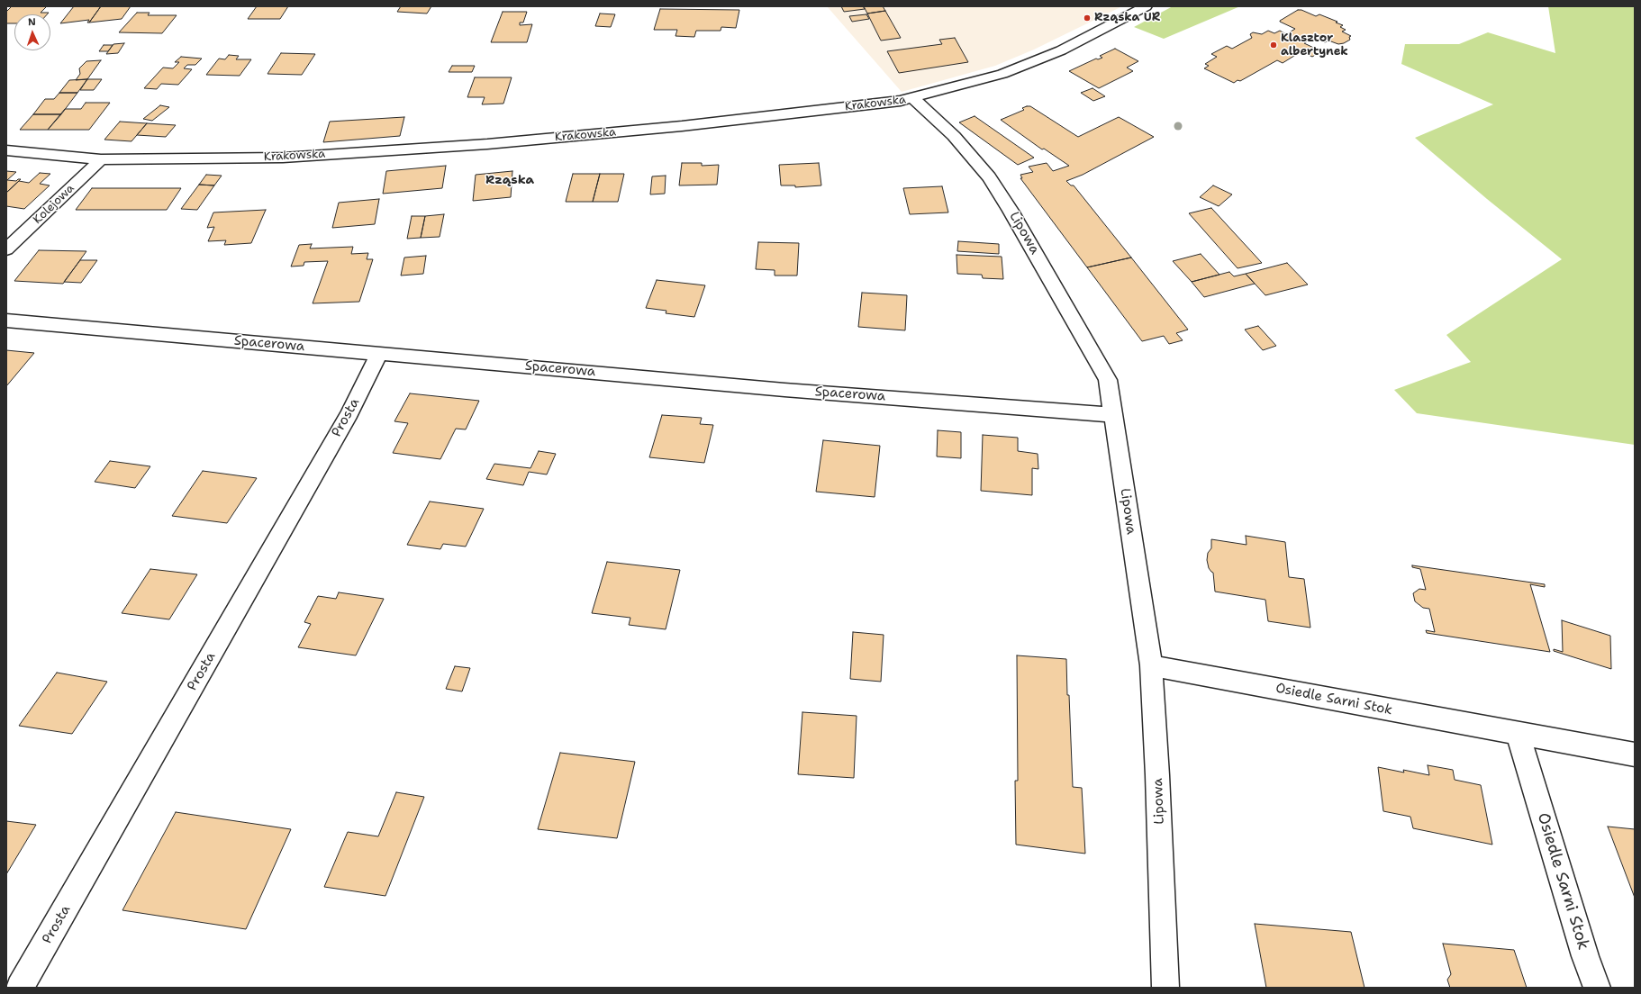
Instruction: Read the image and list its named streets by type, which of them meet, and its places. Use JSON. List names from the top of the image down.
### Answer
{
  "streets": {
    "street": [
      "Krakowska",
      "Kolejowa",
      "Lipowa",
      "Spacerowa",
      "Prosta",
      "Osiedle Sarni Stok"
    ]
  },
  "crossings": [
    ["Krakowska", "Kolejowa"],
    ["Krakowska", "Lipowa"],
    ["Lipowa", "Spacerowa"],
    ["Lipowa", "Osiedle Sarni Stok"],
    ["Spacerowa", "Prosta"]
  ],
  "districts": ["Rząska"],
  "places": ["Rząska UR", "Klasztor albertynek"],
  "north": "top"
}
